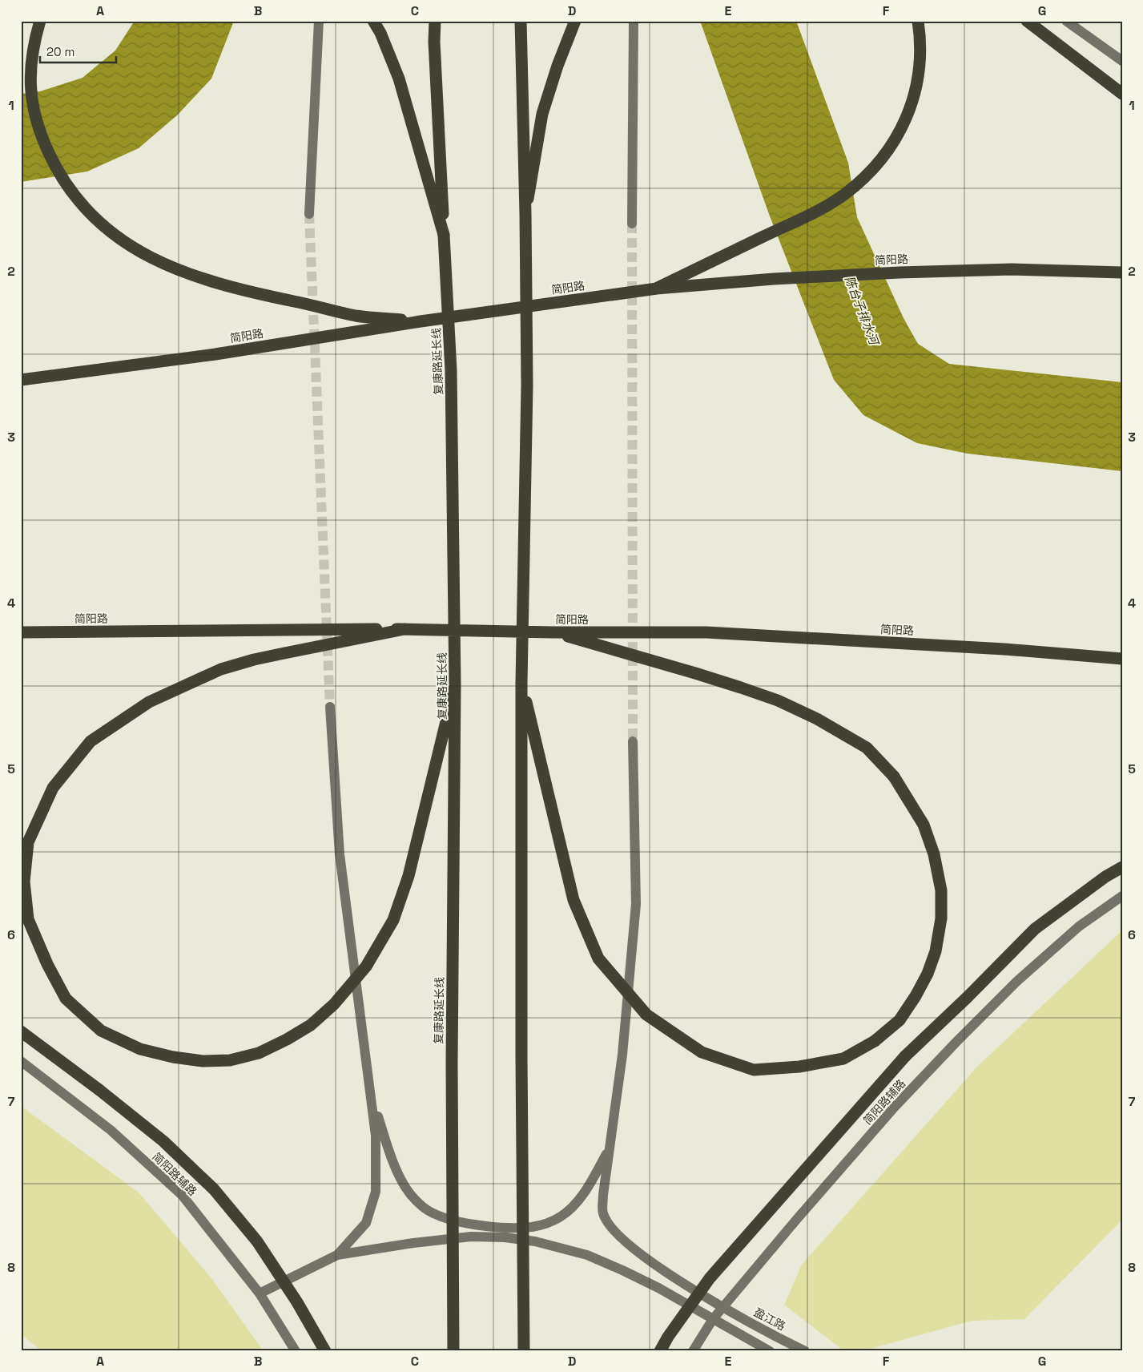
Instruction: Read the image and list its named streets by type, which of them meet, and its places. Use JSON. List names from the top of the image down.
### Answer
{
  "streets": {
    "highway": ["简阳路", "复康路延长线"],
    "main road": ["简阳路辅路", "盈江路"]
  },
  "crossings": [
    ["简阳路辅路", "盈江路"]
  ],
  "water": ["陈台子排水河"],
  "scale_bar": "20 m",
  "grid": {
    "columns": [
      "A",
      "B",
      "C",
      "D",
      "E",
      "F",
      "G"
    ],
    "rows": [
      "1",
      "2",
      "3",
      "4",
      "5",
      "6",
      "7",
      "8"
    ]
  }
}
